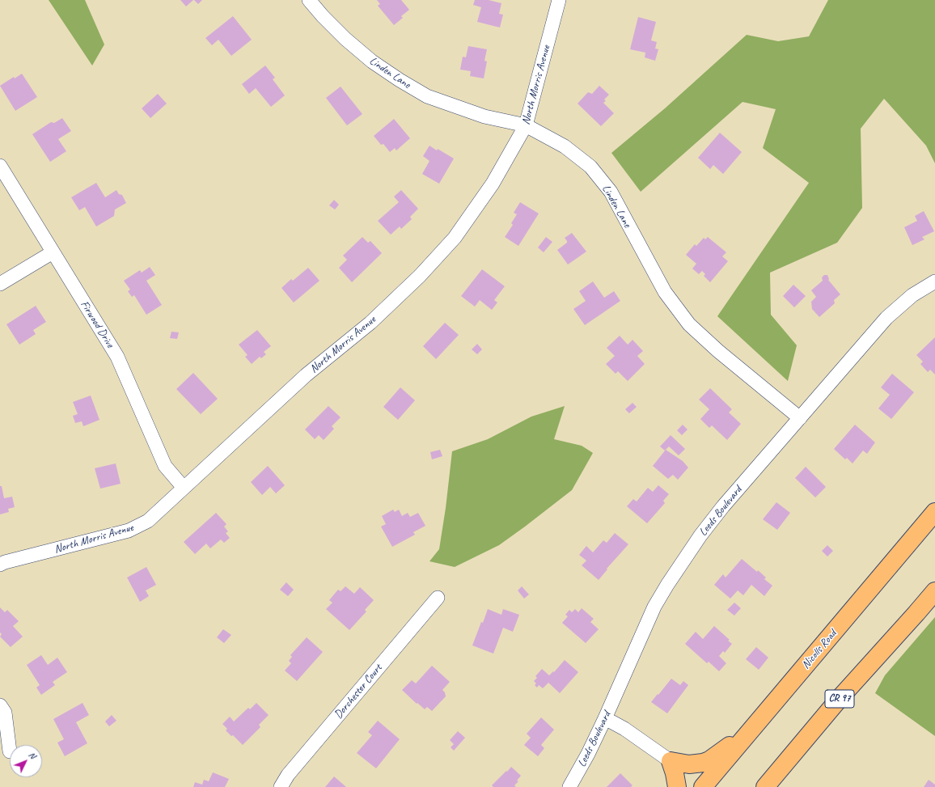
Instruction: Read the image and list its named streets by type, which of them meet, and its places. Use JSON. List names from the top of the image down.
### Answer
{
  "streets": {
    "highway": ["Nicolls Road", "CR 97"],
    "street": [
      "Linden Lane",
      "North Morris Avenue",
      "Firwood Drive",
      "Leeds Boulevard",
      "Dorchester Court"
    ]
  },
  "crossings": [
    ["Linden Lane", "North Morris Avenue"],
    ["Linden Lane", "Leeds Boulevard"],
    ["North Morris Avenue", "Firwood Drive"]
  ],
  "north": "top right"
}
